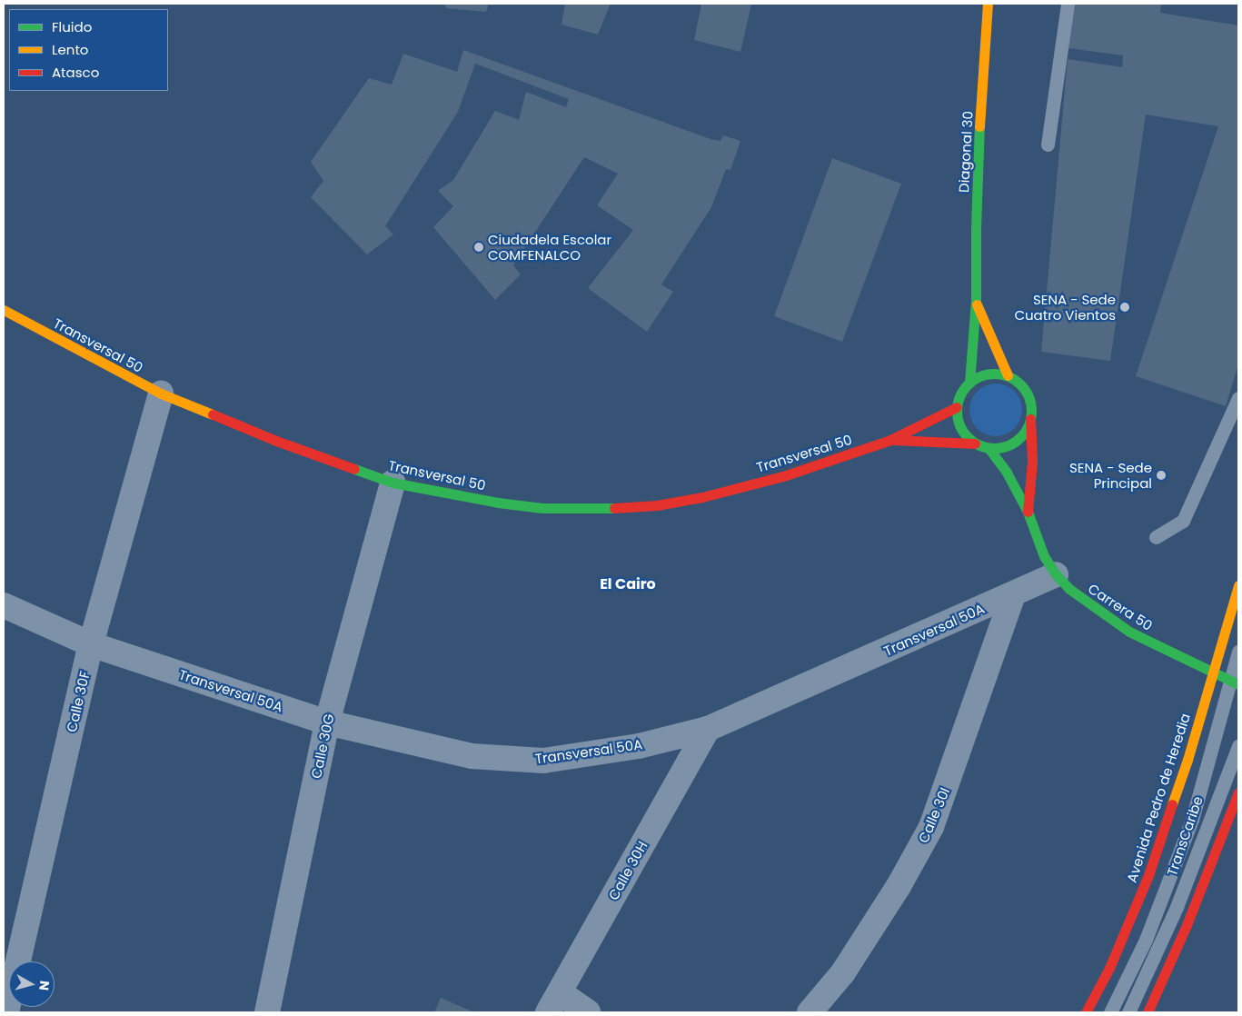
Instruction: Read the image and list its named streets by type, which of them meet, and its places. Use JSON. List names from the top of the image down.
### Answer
{
  "streets": {
    "main road": [
      "Diagonal 30",
      "Transversal 50",
      "Carrera 50",
      "Avenida Pedro de Heredia"
    ],
    "street": [
      "Transversal 50A",
      "Calle 30F",
      "Calle 30G",
      "Calle 30I",
      "Calle 30H"
    ],
    "lane": ["TransCaribe"]
  },
  "crossings": [
    ["Diagonal 30", "Transversal 50"],
    ["Diagonal 30", "Carrera 50"],
    ["Transversal 50", "Carrera 50"],
    ["Transversal 50", "Calle 30F"],
    ["Transversal 50", "Calle 30G"],
    ["Carrera 50", "Transversal 50A"],
    ["Carrera 50", "Avenida Pedro de Heredia"],
    ["Carrera 50", "TransCaribe"],
    ["Transversal 50A", "Calle 30F"],
    ["Transversal 50A", "Calle 30G"],
    ["Transversal 50A", "Calle 30I"],
    ["Transversal 50A", "Calle 30H"]
  ],
  "districts": ["El Cairo"],
  "places": ["Ciudadela Escolar COMFENALCO", "SENA - Sede Cuatro Vientos", "SENA - Sede Principal"],
  "legend": ["Fluido", "Lento", "Atasco"],
  "north": "right"
}
